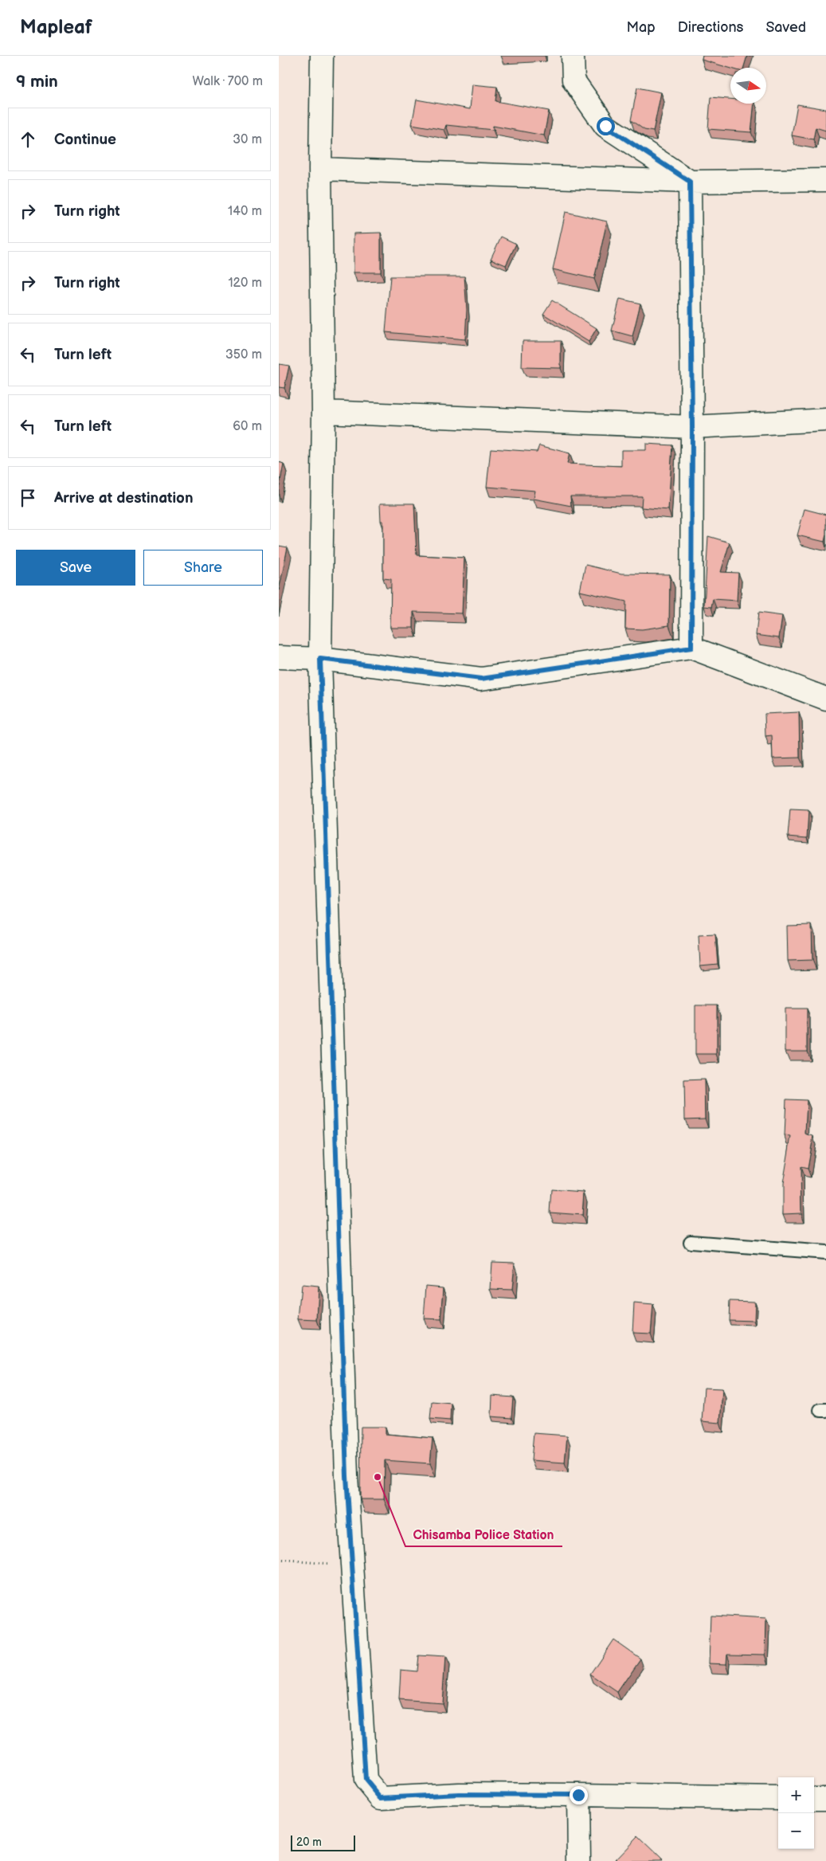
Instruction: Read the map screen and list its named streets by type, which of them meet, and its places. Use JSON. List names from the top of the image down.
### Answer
{
  "places": ["Chisamba Police Station"],
  "scale_bar": "20 m",
  "north": "right",
  "page": {
    "header": "Mapleaf",
    "nav": ["Map", "Directions", "Saved"],
    "heading": ["9 min", "Walk · 700 m"],
    "list": [
      ["Continue", "30 m"],
      ["Turn right", "140 m"],
      ["Turn right", "120 m"],
      ["Turn left", "350 m"],
      ["Turn left", "60 m"],
      "Arrive at destination"
    ],
    "buttons": ["Save", "Share"],
    "map_buttons": ["+", "−"],
    "scale": "20 m"
  }
}
